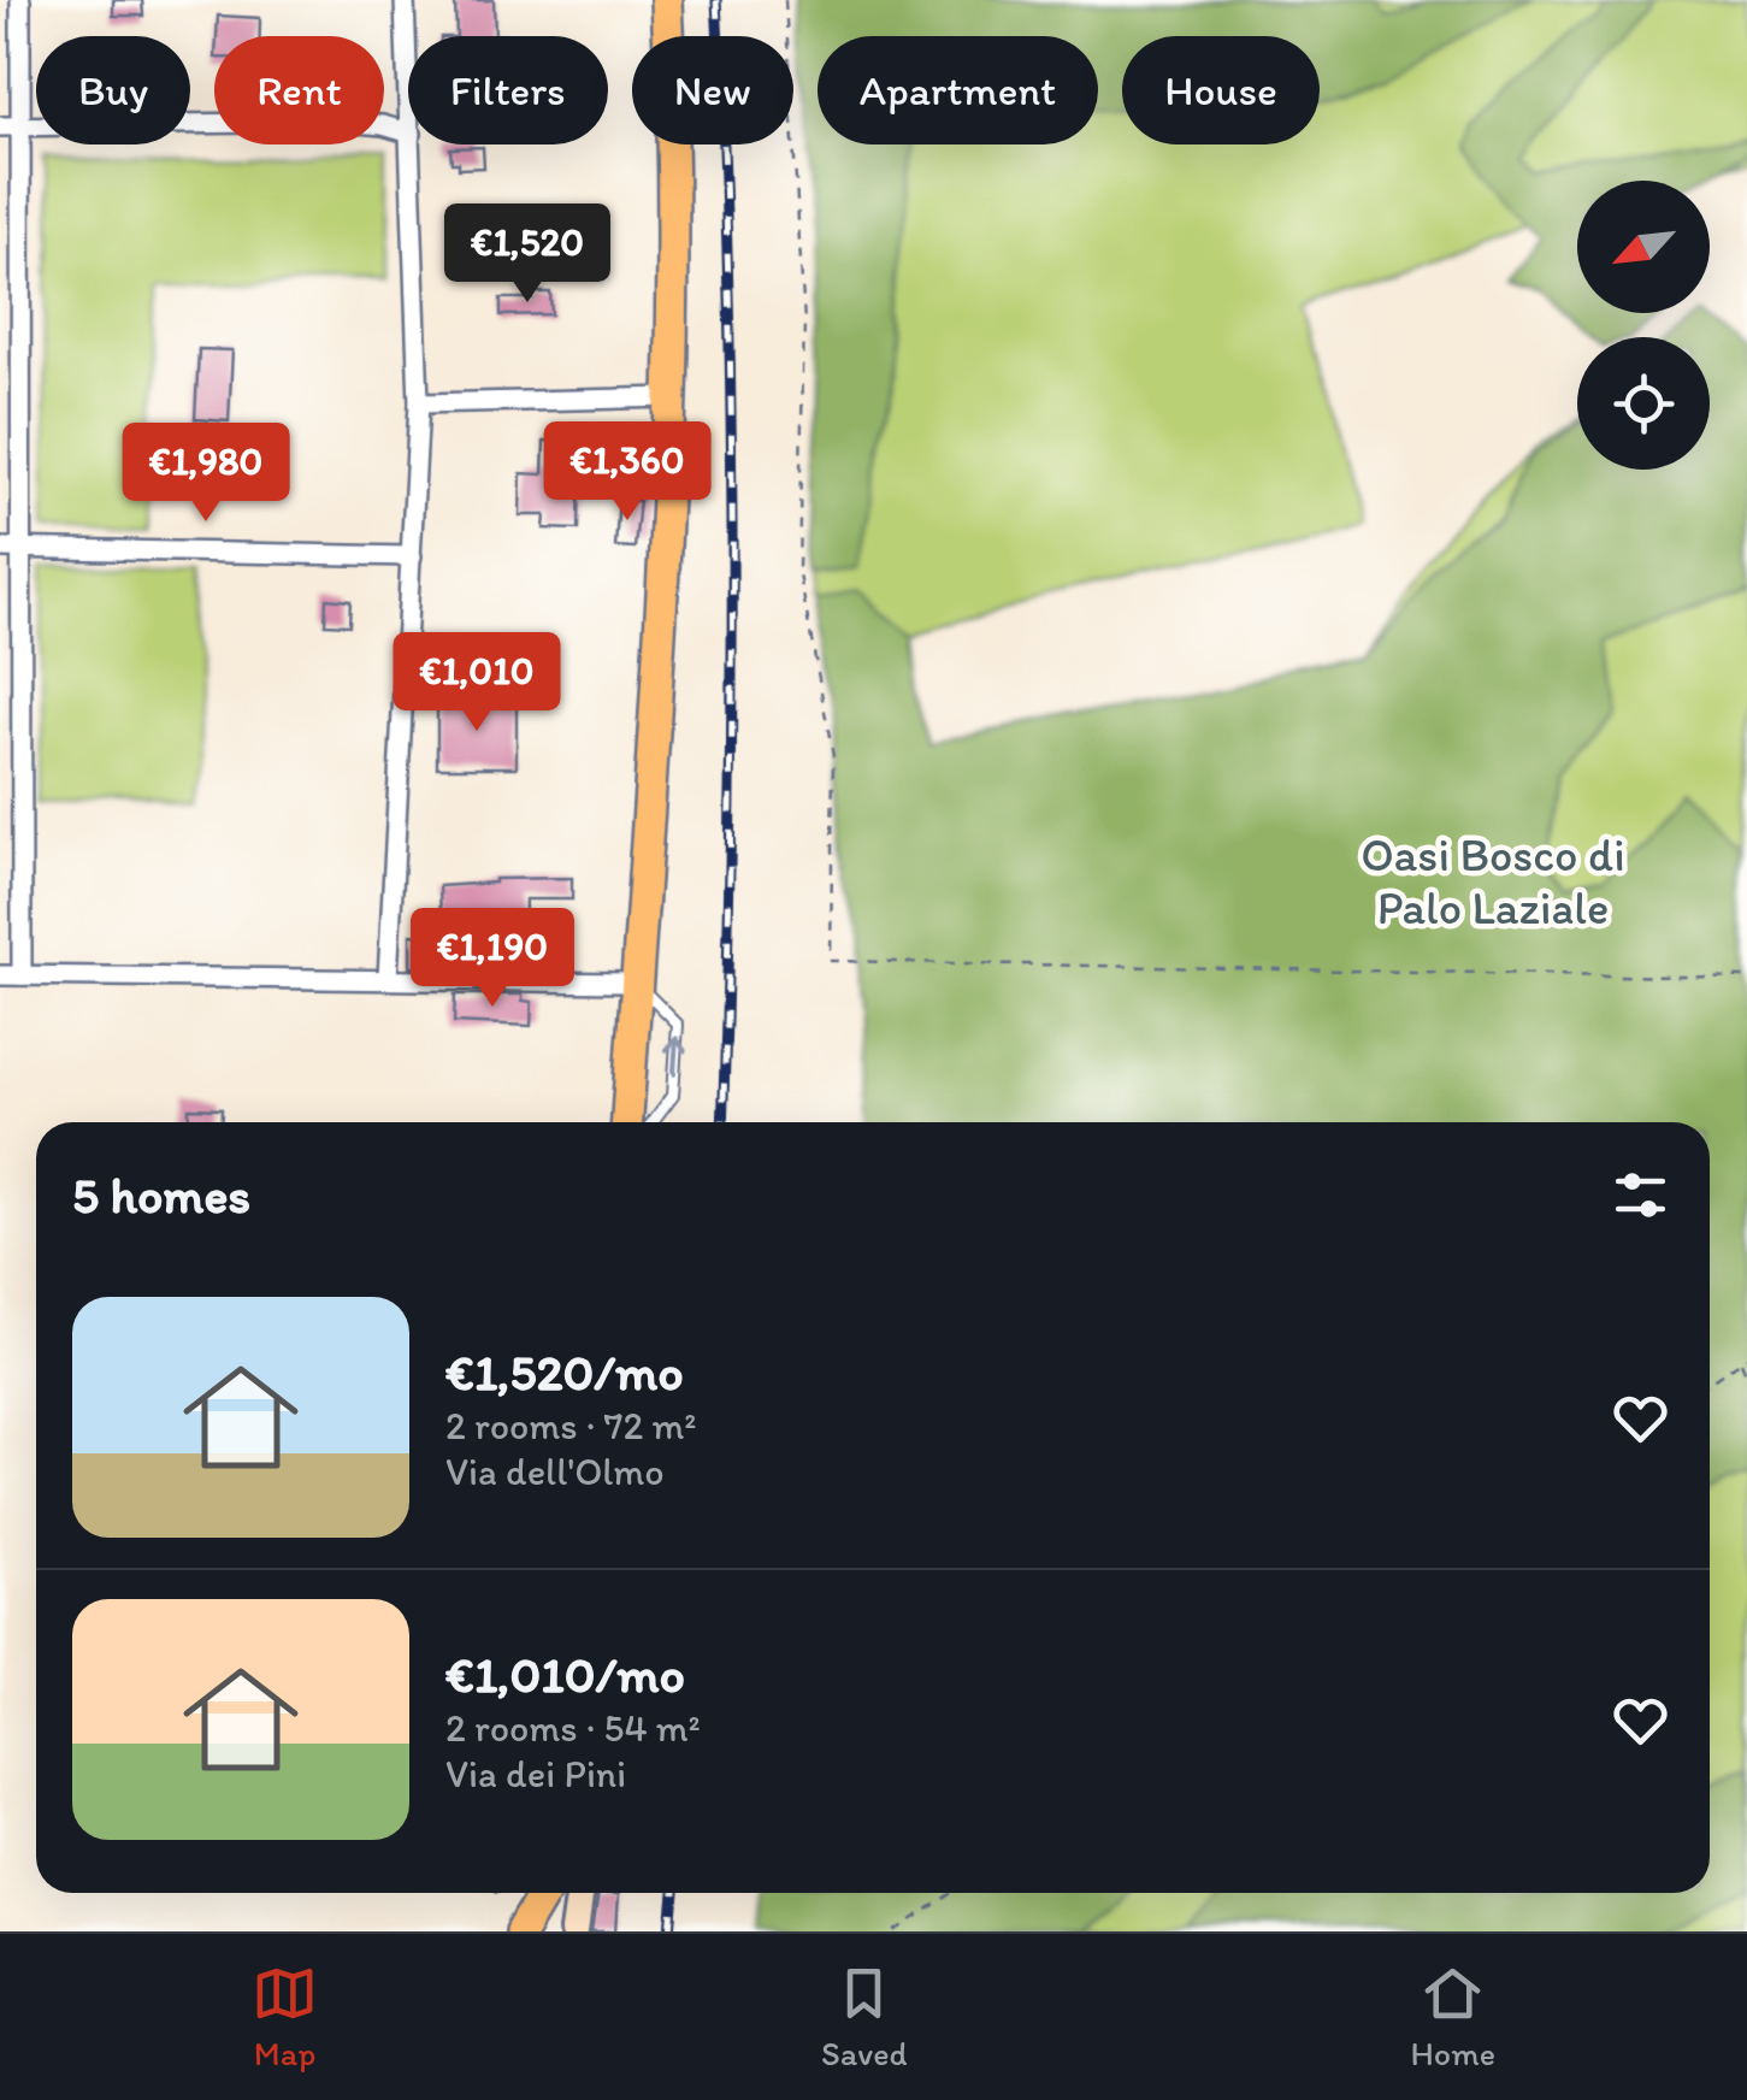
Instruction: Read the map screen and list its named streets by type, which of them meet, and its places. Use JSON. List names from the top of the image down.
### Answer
{
  "parks": ["Oasi Bosco di Palo Laziale"],
  "north": "bottom left",
  "page": {
    "chip": [
      "Buy",
      "Rent",
      "Filters",
      "New",
      "Apartment",
      "House"
    ],
    "price": [
      "€1,520",
      "€1,360",
      "€1,980",
      "€1,010",
      "€1,190"
    ],
    "heading": "5 homes",
    "list": [
      {
        "name": "€1,520/mo",
        "note": "2 rooms · 72 m² · Via dell'Olmo"
      },
      {
        "name": "€1,010/mo",
        "note": "2 rooms · 54 m² · Via dei Pini"
      }
    ],
    "tabs": ["Map", "Saved", "Home"]
  }
}
